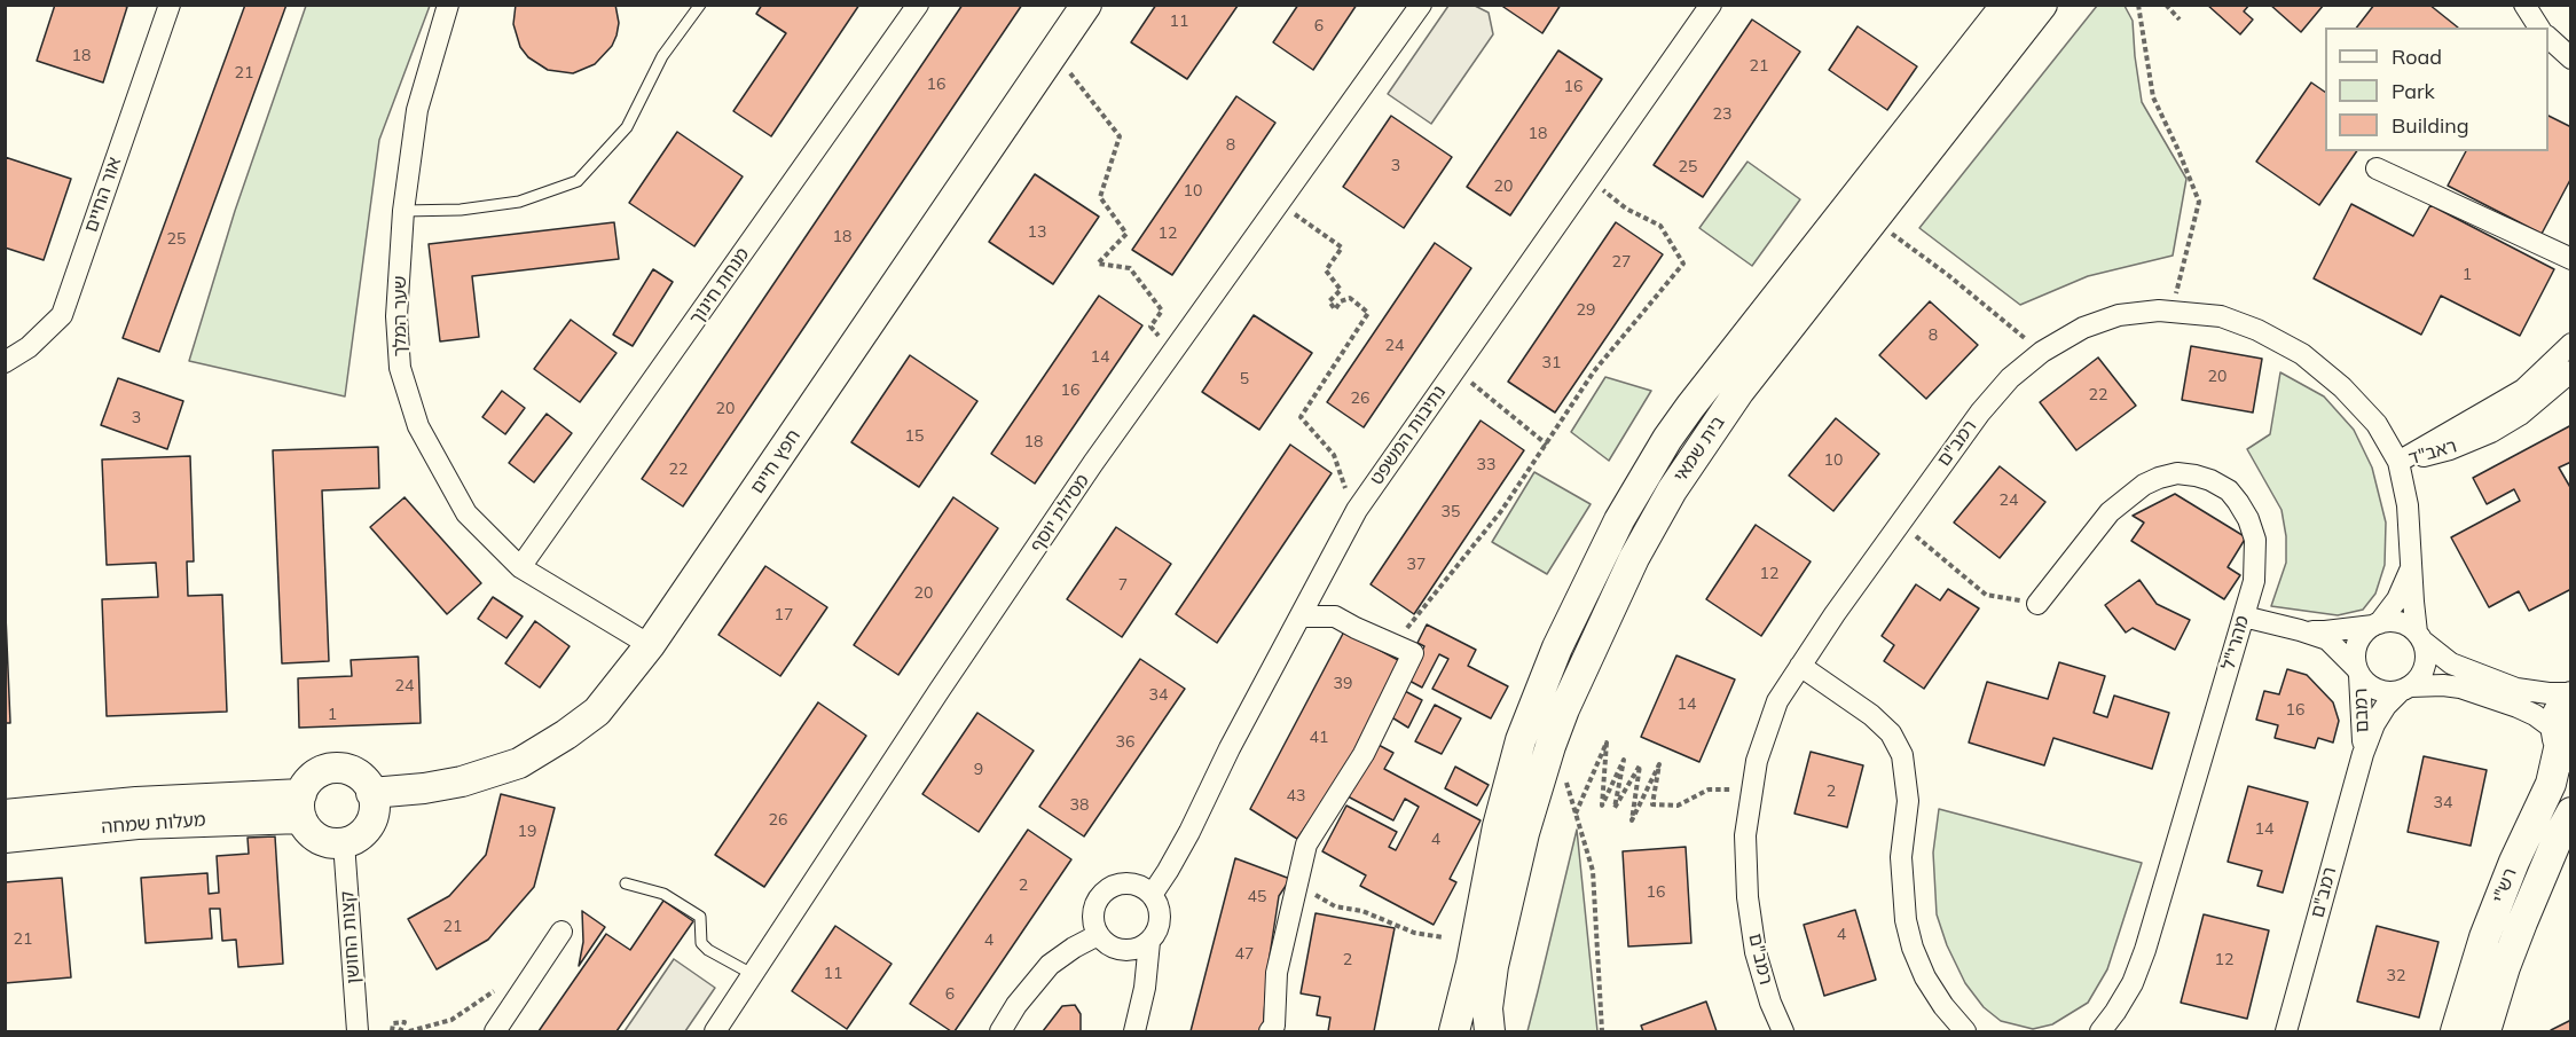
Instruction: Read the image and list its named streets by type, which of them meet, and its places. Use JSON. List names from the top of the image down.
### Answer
{
  "streets": {
    "street": [
      "אור החיים",
      "מנחת חינוך",
      "שער המלך",
      "נתיבות המשפט",
      "רמב\"ם",
      "בית שמאי",
      "ראב\"ד",
      "חפץ חיים",
      "מסילת יוסף",
      "מהרי\"ל",
      "רמבם",
      "מעלות שמחה",
      "רש\"י",
      "קצות החושן"
    ]
  },
  "crossings": [
    ["מנחת חינוך", "שער המלך"],
    ["שער המלך", "חפץ חיים"],
    ["רמב\"ם", "ראב\"ד"],
    ["רמב\"ם", "רמבם"],
    ["חפץ חיים", "מעלות שמחה"],
    ["חפץ חיים", "קצות החושן"],
    ["מעלות שמחה", "קצות החושן"]
  ],
  "house_numbers": [
    "11",
    "6",
    "18",
    "21",
    "21",
    "16",
    "16",
    "23",
    "18",
    "8",
    "3",
    "25",
    "20",
    "10",
    "13",
    "12",
    "18",
    "25",
    "27",
    "1",
    "29",
    "8",
    "24",
    "14",
    "31",
    "20",
    "5",
    "16",
    "22",
    "26",
    "20",
    "3",
    "15",
    "18",
    "10",
    "33",
    "22",
    "24",
    "35",
    "37",
    "12",
    "7",
    "20",
    "17",
    "39",
    "24",
    "34",
    "14",
    "16",
    "1",
    "41",
    "36",
    "9",
    "2",
    "43",
    "34",
    "38",
    "26",
    "14",
    "19",
    "4",
    "2",
    "16",
    "45",
    "21",
    "4",
    "21",
    "4",
    "47",
    "2",
    "12",
    "11",
    "32",
    "6"
  ],
  "legend": ["Road", "Park", "Building"]
}
